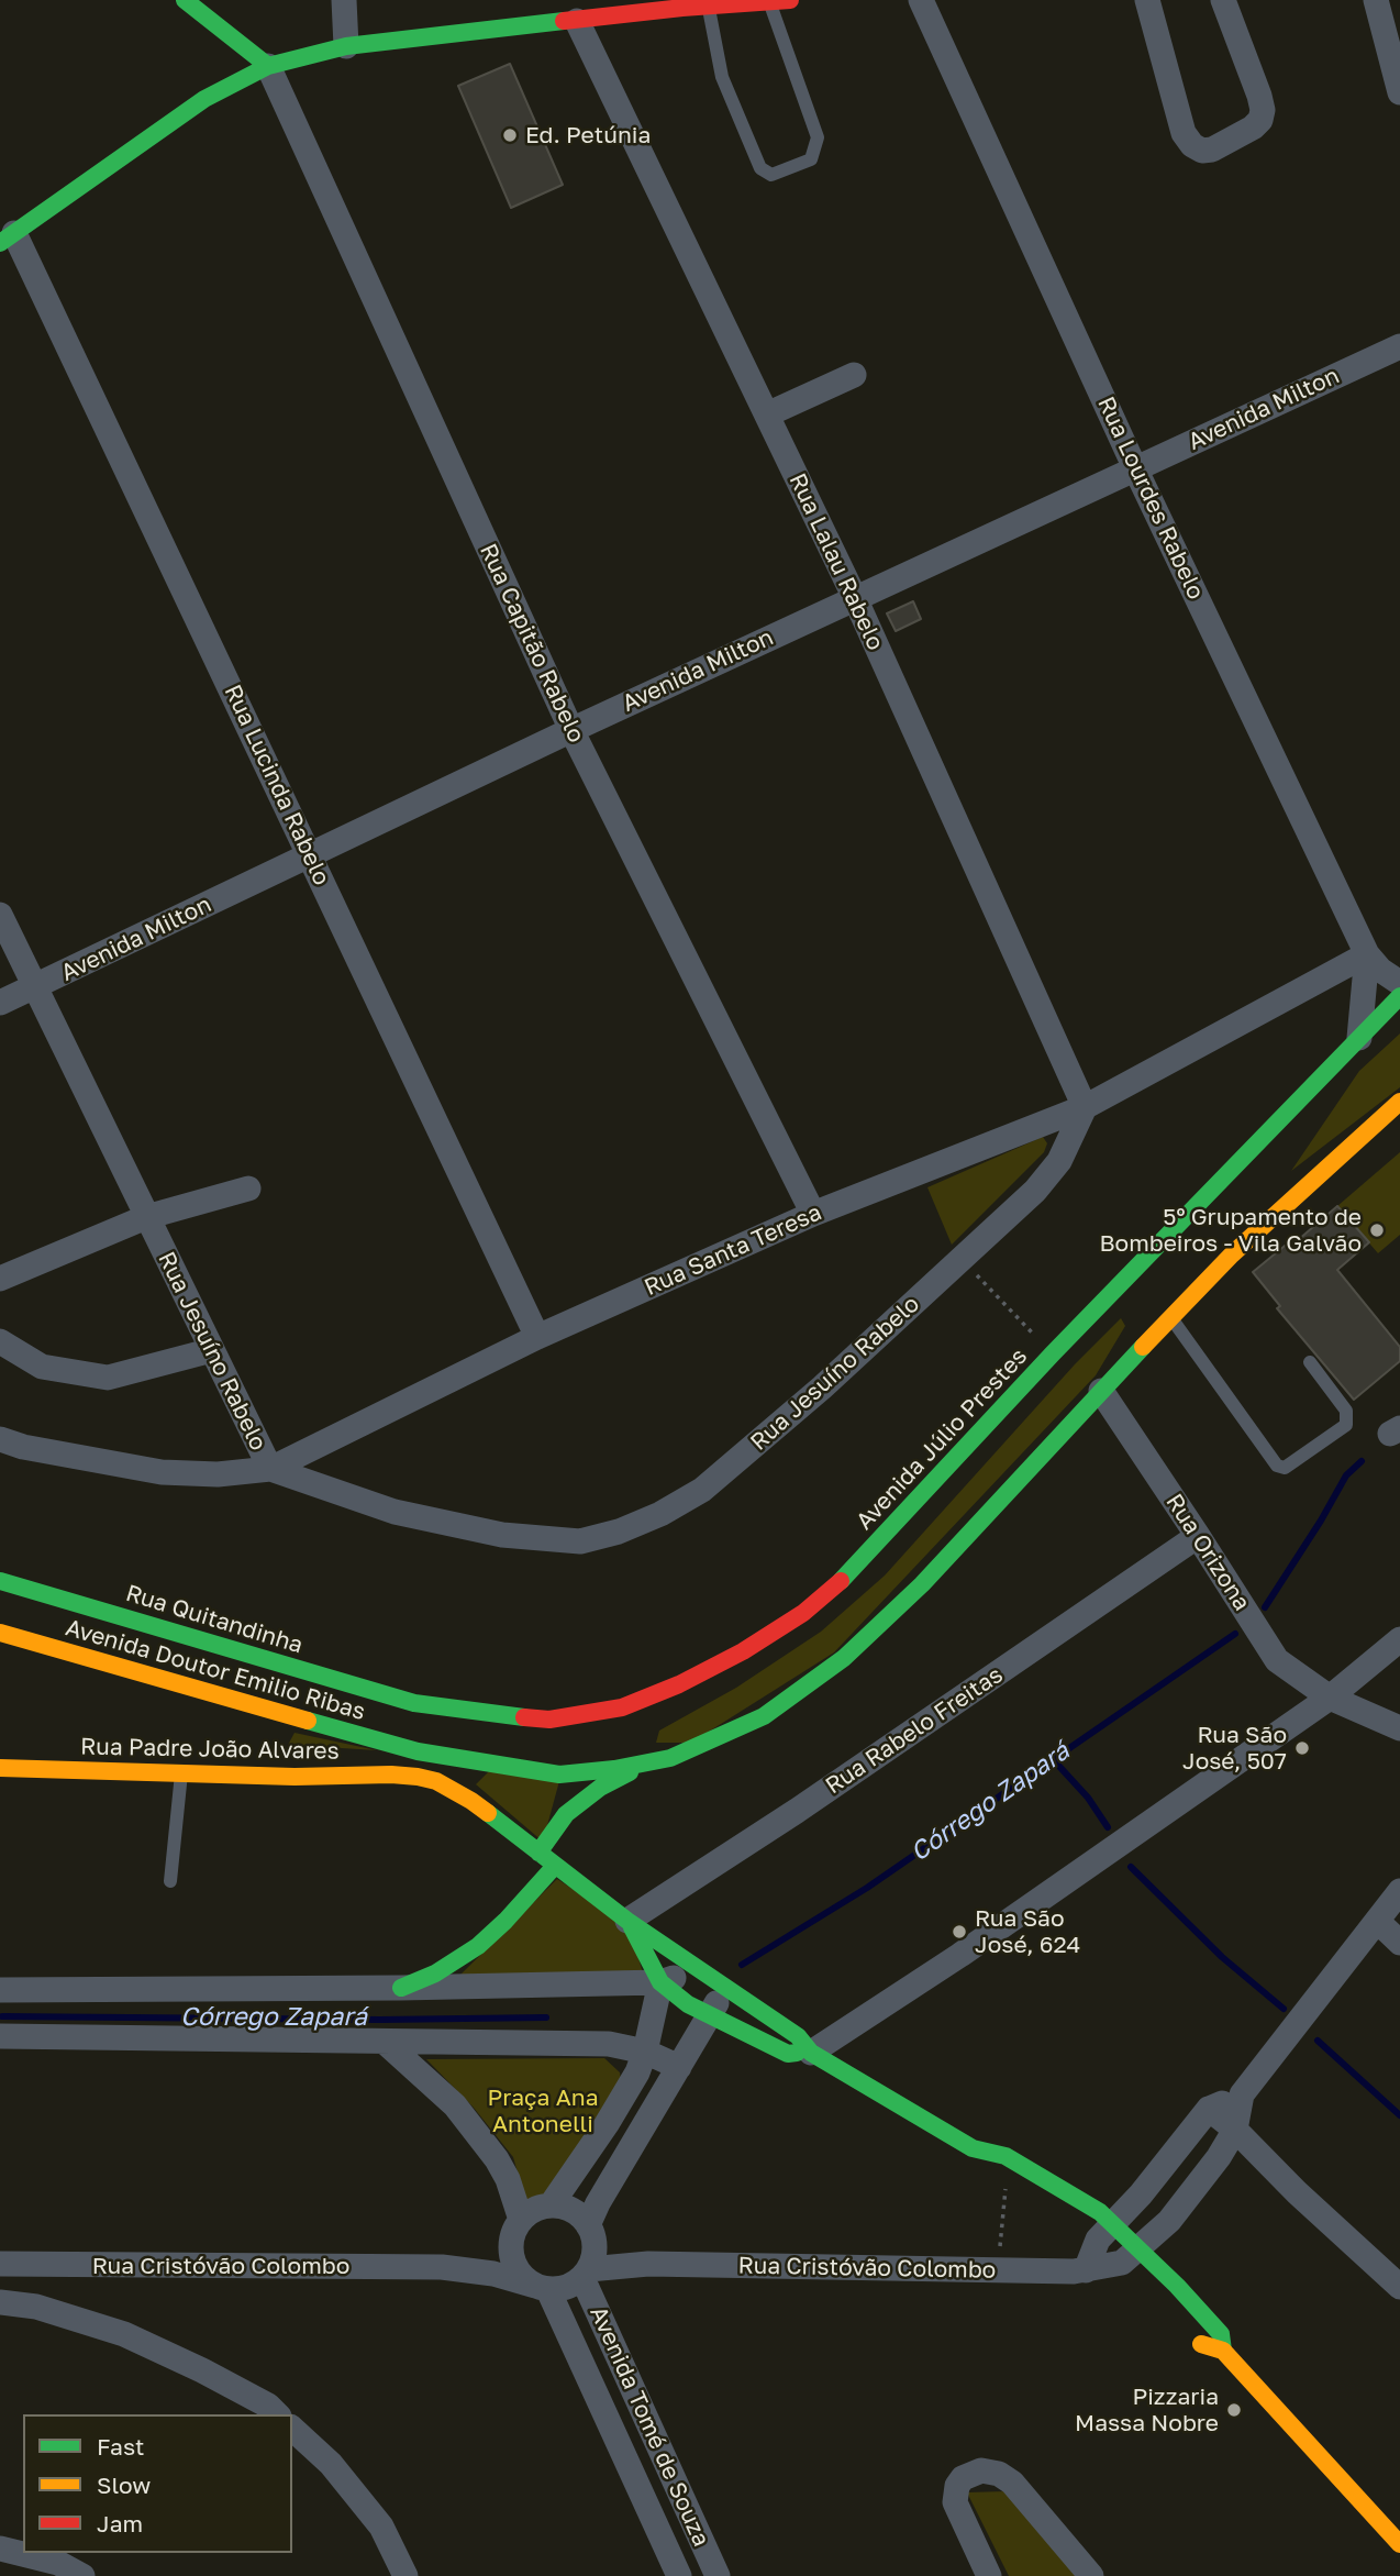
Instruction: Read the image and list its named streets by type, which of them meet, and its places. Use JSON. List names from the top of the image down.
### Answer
{
  "streets": {
    "main road": [
      "Avenida Júlio Prestes",
      "Rua Quitandinha",
      "Avenida Doutor Emilio Ribas",
      "Rua Padre João Alvares"
    ],
    "street": [
      "Avenida Milton",
      "Rua Lourdes Rabelo",
      "Rua Lalau Rabelo",
      "Rua Capitão Rabelo",
      "Rua Lucinda Rabelo",
      "Rua Santa Teresa",
      "Rua Jesuíno Rabelo",
      "Rua Orizona",
      "Rua Rabelo Freitas",
      "Rua Cristóvão Colombo",
      "Avenida Tomé de Souza"
    ]
  },
  "crossings": [
    ["Avenida Milton", "Rua Lourdes Rabelo"],
    ["Avenida Milton", "Rua Lalau Rabelo"],
    ["Avenida Milton", "Rua Capitão Rabelo"],
    ["Avenida Milton", "Rua Lucinda Rabelo"],
    ["Avenida Milton", "Rua Jesuíno Rabelo"],
    ["Rua Lourdes Rabelo", "Rua Santa Teresa"],
    ["Rua Lalau Rabelo", "Rua Santa Teresa"],
    ["Rua Lalau Rabelo", "Rua Jesuíno Rabelo"],
    ["Rua Capitão Rabelo", "Rua Santa Teresa"],
    ["Rua Lucinda Rabelo", "Rua Santa Teresa"],
    ["Rua Santa Teresa", "Rua Jesuíno Rabelo"],
    ["Avenida Júlio Prestes", "Rua Quitandinha"],
    ["Rua Orizona", "Rua Rabelo Freitas"],
    ["Rua Cristóvão Colombo", "Avenida Tomé de Souza"]
  ],
  "water": ["Córrego Zapará"],
  "parks": ["Praça Ana Antonelli"],
  "places": [
    "Ed. Petúnia",
    "5º Grupamento de Bombeiros - Vila Galvão",
    "Rua São José, 507",
    "Rua São José, 624",
    "Pizzaria Massa Nobre"
  ],
  "legend": ["Fast", "Slow", "Jam"]
}
